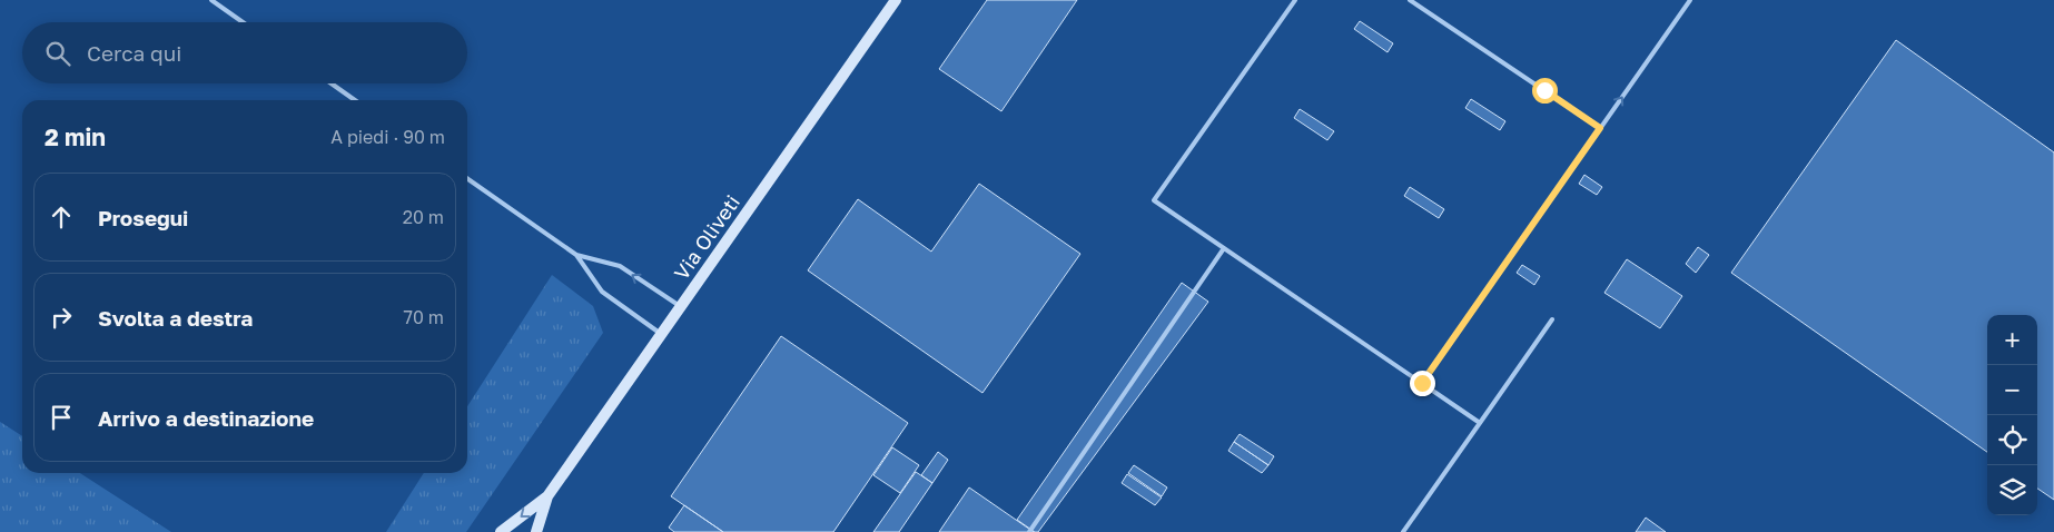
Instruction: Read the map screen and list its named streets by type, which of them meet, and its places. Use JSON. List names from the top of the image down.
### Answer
{
  "streets": {
    "main road": ["Via Oliveti"]
  },
  "page": {
    "search": "Cerca qui",
    "heading": ["2 min", "A piedi · 90 m"],
    "list": [
      ["Prosegui", "20 m"],
      ["Svolta a destra", "70 m"],
      "Arrivo a destinazione"
    ],
    "map_buttons": ["+", "−"]
  }
}
